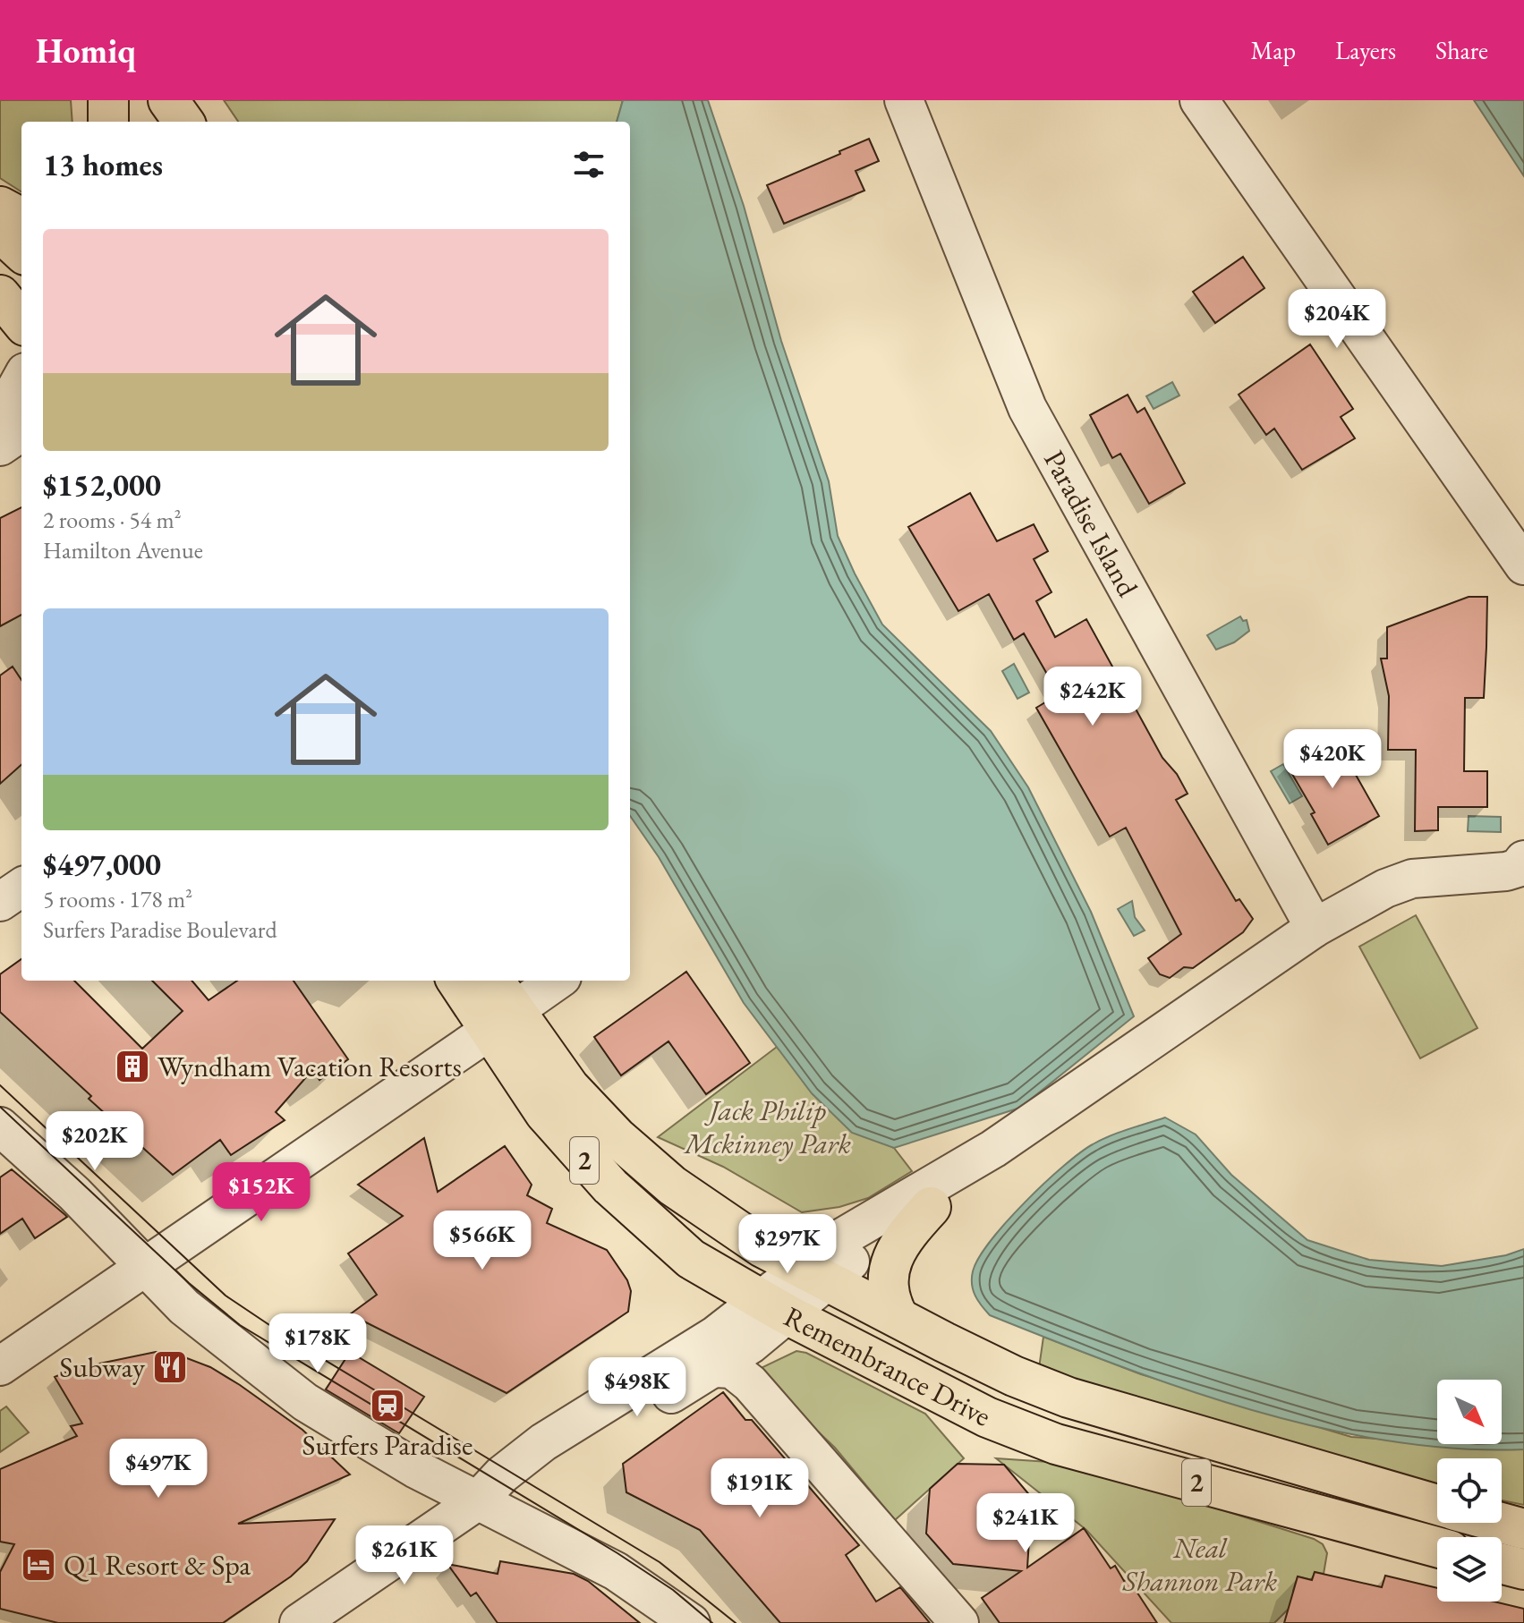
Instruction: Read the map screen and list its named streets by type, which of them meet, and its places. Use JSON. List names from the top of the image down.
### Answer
{
  "streets": {
    "main road": ["2", "Remembrance Drive"],
    "street": ["Paradise Island"]
  },
  "parks": ["Jack Philip Mckinney Park", "Neal Shannon Park"],
  "places": {
    "building": ["Wyndham Vacation Resorts"],
    "restaurant": ["Subway"],
    "station": ["Surfers Paradise"],
    "hotel": ["Q1 Resort & Spa"]
  },
  "north": "bottom right",
  "page": {
    "header": "Homiq",
    "nav": ["Map", "Layers", "Share"],
    "heading": "13 homes",
    "list": [
      {
        "name": "$152,000",
        "note": "2 rooms · 54 m² · Hamilton Avenue"
      },
      {
        "name": "$497,000",
        "note": "5 rooms · 178 m² · Surfers Paradise Boulevard"
      }
    ],
    "price": [
      "$204K",
      "$242K",
      "$420K",
      "$202K",
      "$152K",
      "$566K",
      "$297K",
      "$178K",
      "$498K",
      "$497K",
      "$191K",
      "$241K",
      "$261K"
    ]
  }
}
